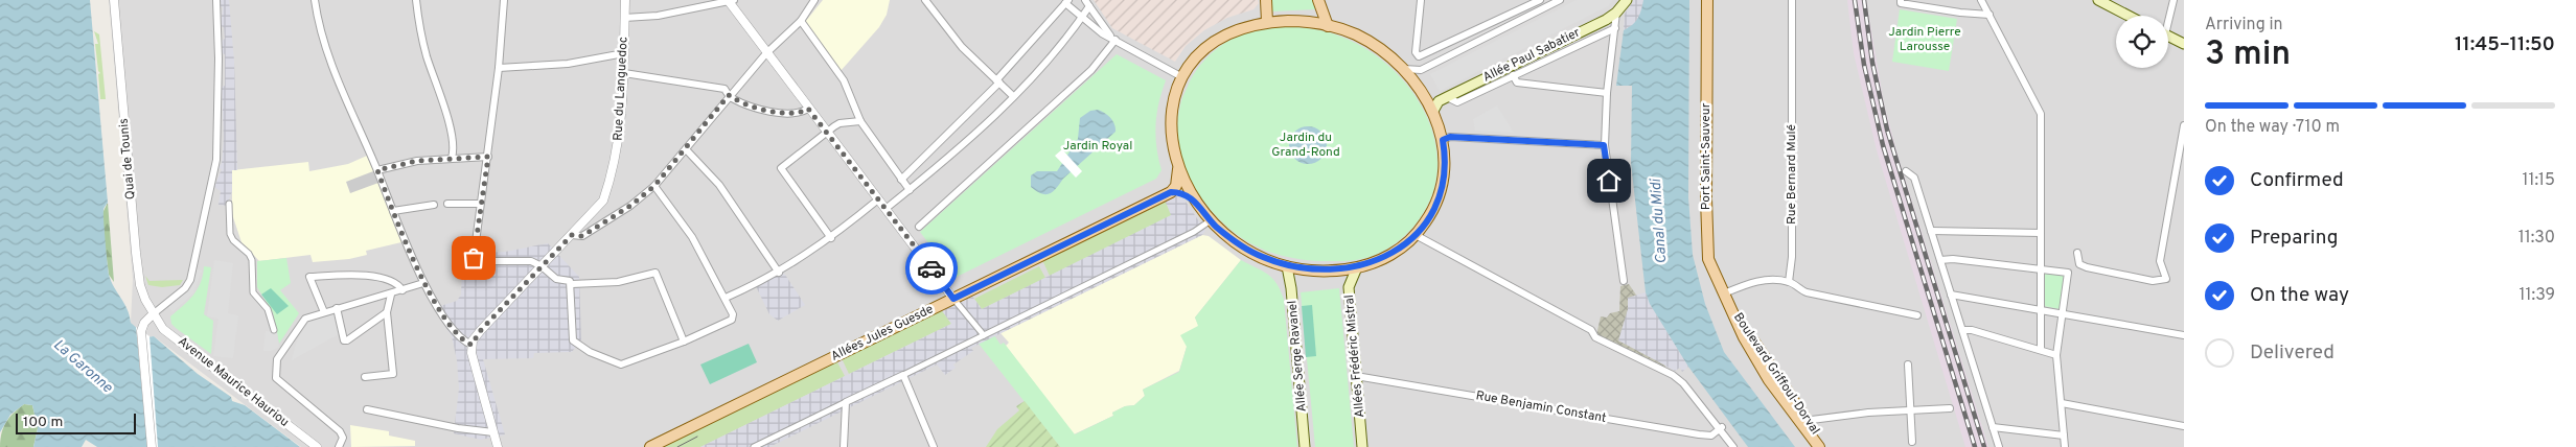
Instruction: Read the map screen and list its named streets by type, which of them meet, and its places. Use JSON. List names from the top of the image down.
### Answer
{
  "streets": {
    "main road": [
      "Allée Paul Sabatier",
      "Port Saint-Sauveur",
      "Allées Jules Guesde",
      "Allée Serge Ravanel",
      "Allées Frédéric Mistral",
      "Boulevard Griffoul-Dorval"
    ],
    "street": [
      "Rue du Languedoc",
      "Quai de Tounis",
      "Rue Bernard Mulé",
      "Avenue Maurice Hauriou",
      "Rue Benjamin Constant"
    ]
  },
  "crossings": [
    ["Port Saint-Sauveur", "Boulevard Griffoul-Dorval"],
    ["Quai de Tounis", "Avenue Maurice Hauriou"],
    ["Allées Frédéric Mistral", "Rue Benjamin Constant"]
  ],
  "water": ["Canal du Midi", "La Garonne"],
  "parks": ["Jardin Pierre Larousse", "Jardin du Grand-Rond", "Jardin Royal"],
  "scale_bar": "100 m",
  "page": {
    "heading": ["3 min", "Arriving in", "11:45–11:50"],
    "bar": "On the way · 710 m",
    "list": [
      ["Confirmed", "11:15"],
      ["Preparing", "11:30"],
      ["On the way", "11:39"],
      "Delivered"
    ],
    "scale": "100 m"
  }
}
